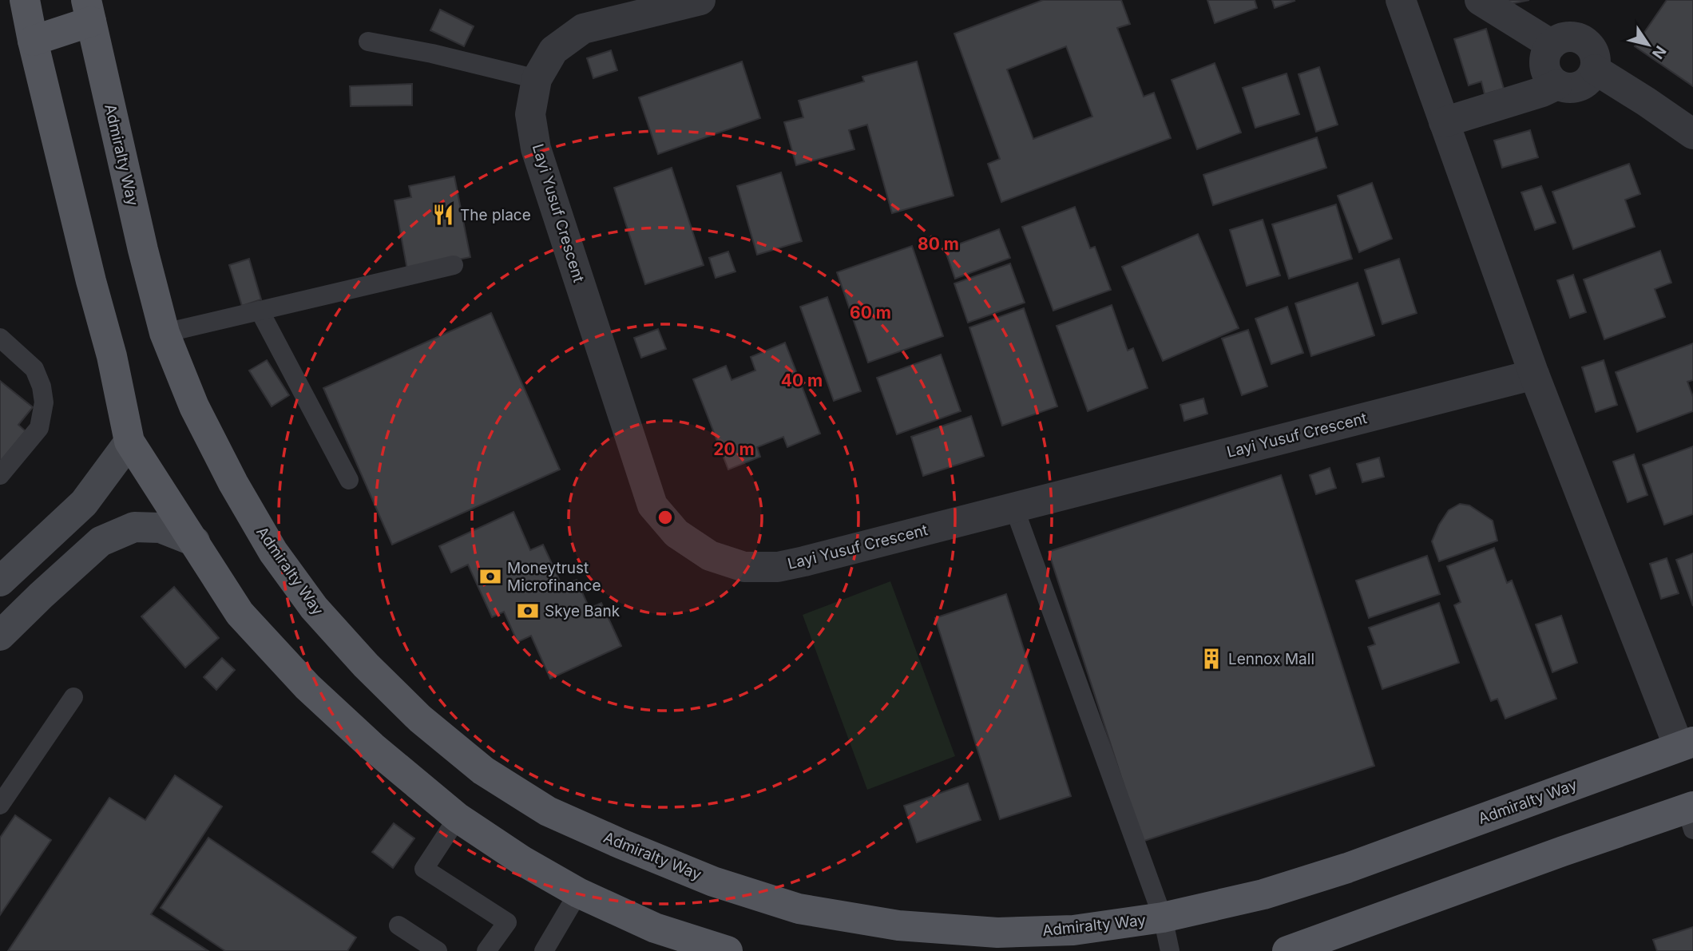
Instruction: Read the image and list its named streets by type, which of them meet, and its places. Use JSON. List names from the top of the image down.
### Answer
{
  "streets": {
    "main road": ["Admiralty Way"],
    "street": ["Layi Yusuf Crescent"]
  },
  "places": {
    "restaurant": ["The place"],
    "bank": ["Moneytrust Microfinance", "Skye Bank"],
    "building": ["Lennox Mall"]
  },
  "north": "bottom right",
  "rings": [
    "80 m",
    "60 m",
    "40 m",
    "20 m"
  ]
}
